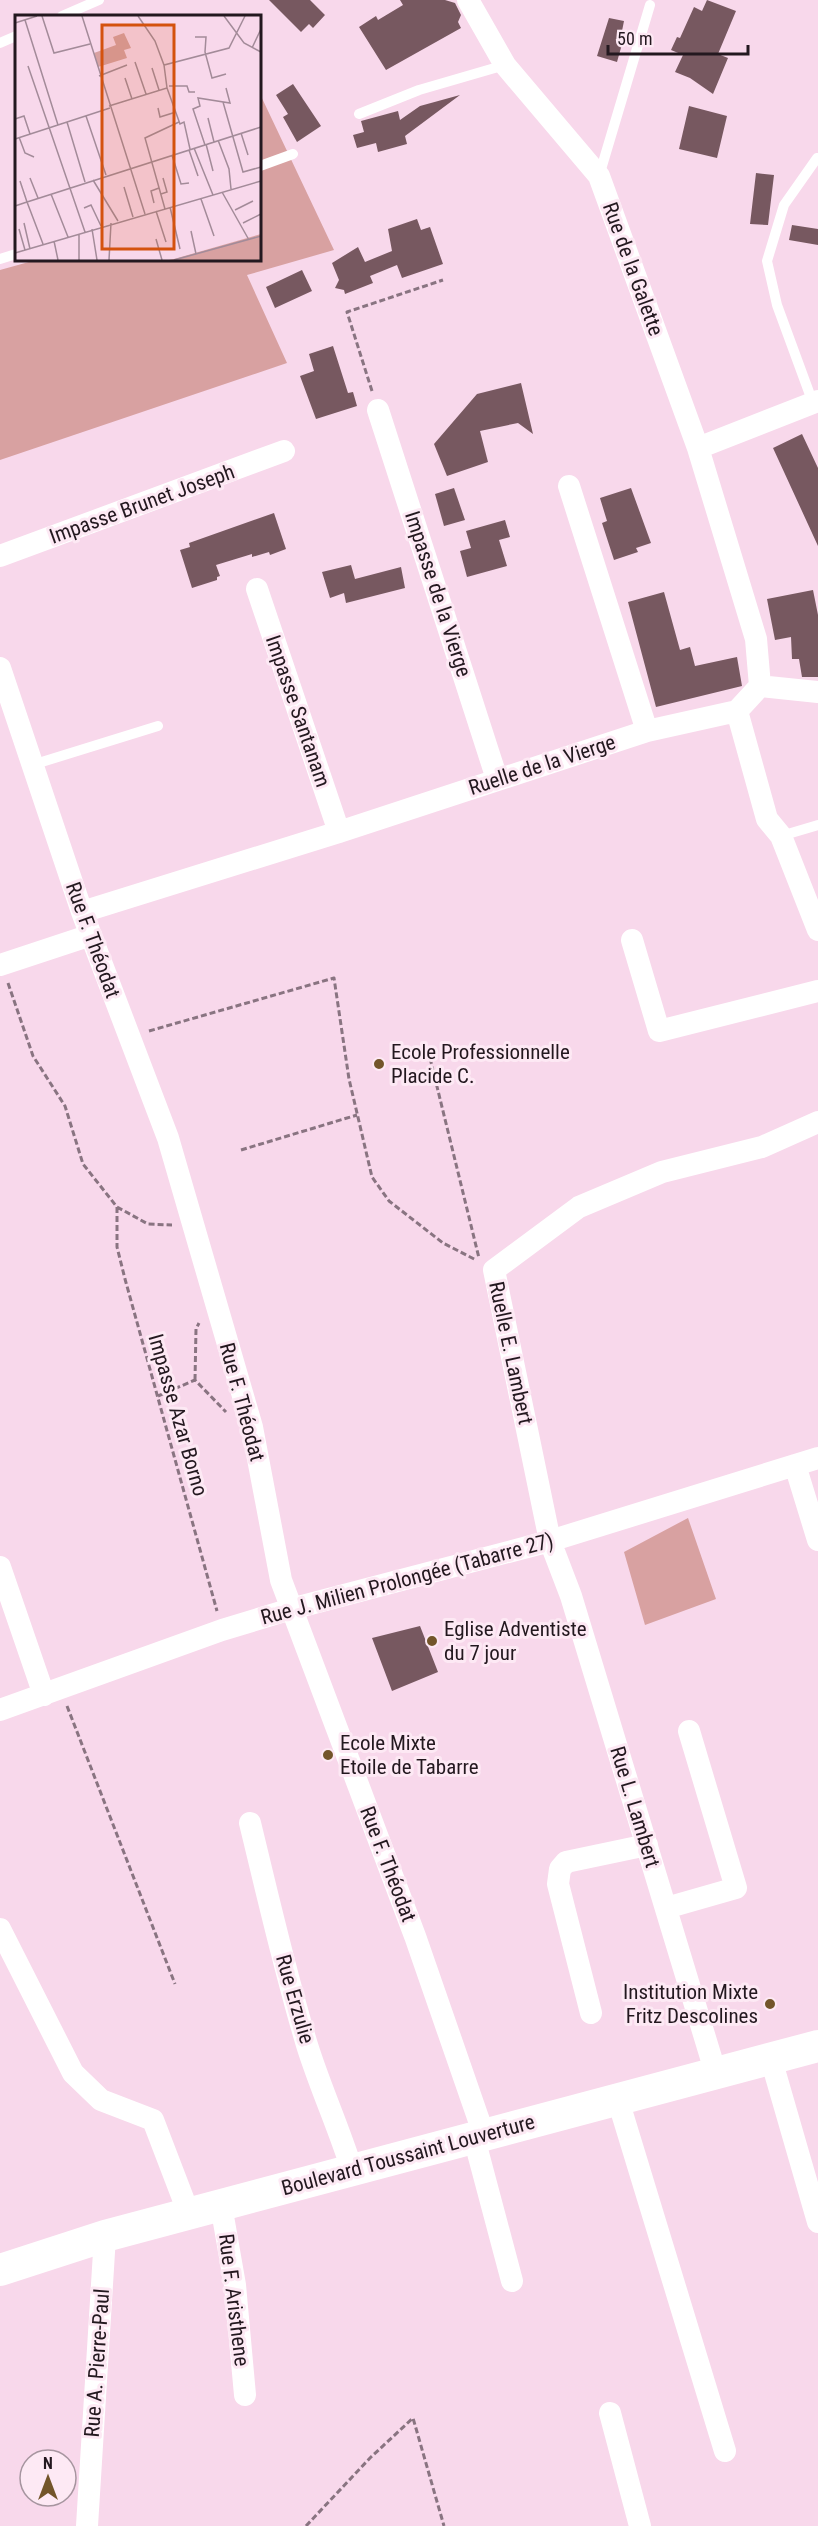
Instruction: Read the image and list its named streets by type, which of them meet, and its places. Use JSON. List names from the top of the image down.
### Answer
{
  "streets": {
    "main road": ["Boulevard Toussaint Louverture"],
    "street": [
      "Rue de la Galette",
      "Impasse Brunet Joseph",
      "Impasse de la Vierge",
      "Impasse Santanam",
      "Ruelle de la Vierge",
      "Rue F. Théodat",
      "Ruelle E. Lambert",
      "Rue J. Milien Prolongée (Tabarre 27)",
      "Rue L. Lambert",
      "Rue Erzulie",
      "Rue F. Aristhene",
      "Rue A. Pierre-Paul"
    ],
    "path": ["Impasse Azar Borno"]
  },
  "crossings": [
    ["Impasse de la Vierge", "Ruelle de la Vierge"],
    ["Impasse Santanam", "Ruelle de la Vierge"],
    ["Ruelle de la Vierge", "Rue F. Théodat"],
    ["Rue F. Théodat", "Rue J. Milien Prolongée (Tabarre 27)"],
    ["Rue F. Théodat", "Boulevard Toussaint Louverture"],
    ["Ruelle E. Lambert", "Rue J. Milien Prolongée (Tabarre 27)"],
    ["Ruelle E. Lambert", "Rue L. Lambert"],
    ["Impasse Azar Borno", "Rue J. Milien Prolongée (Tabarre 27)"],
    ["Rue J. Milien Prolongée (Tabarre 27)", "Rue L. Lambert"],
    ["Rue L. Lambert", "Boulevard Toussaint Louverture"],
    ["Rue Erzulie", "Boulevard Toussaint Louverture"],
    ["Boulevard Toussaint Louverture", "Rue F. Aristhene"],
    ["Boulevard Toussaint Louverture", "Rue A. Pierre-Paul"]
  ],
  "places": [
    "Ecole Professionnelle Placide C.",
    "Eglise Adventiste du 7 jour",
    "Ecole Mixte Etoile de Tabarre",
    "Institution Mixte Fritz Descolines"
  ],
  "scale_bar": "50 m",
  "north": "top"
}
